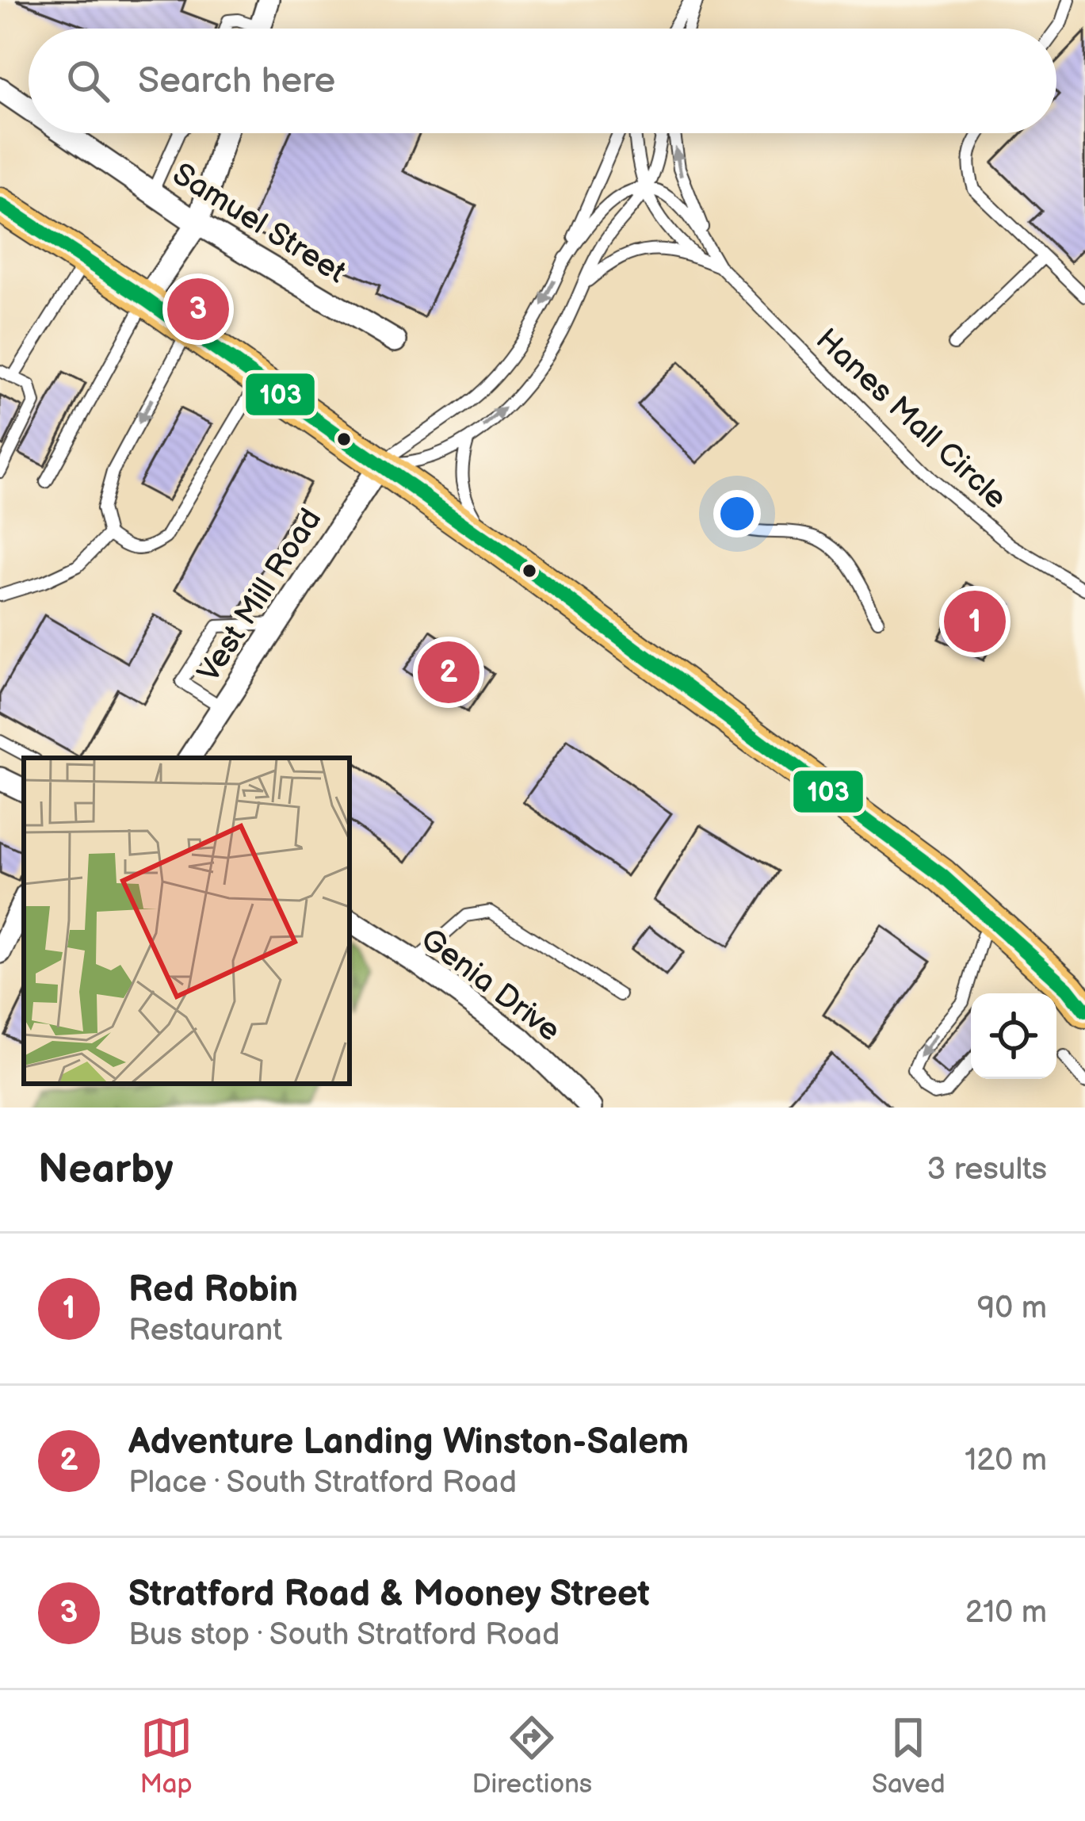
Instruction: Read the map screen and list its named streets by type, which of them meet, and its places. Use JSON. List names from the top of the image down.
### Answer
{
  "streets": {
    "street": ["Samuel Street", "Vest Mill Road", "Genia Drive"],
    "lane": ["Hanes Mall Circle"]
  },
  "lines": ["transit line 103"],
  "page": {
    "search": "Search here",
    "pins": ["3", "1", "2"],
    "heading": ["Nearby", "3 results"],
    "list": [
      {
        "mark": "1",
        "name": "Red Robin",
        "note": "Restaurant",
        "value": "90 m"
      },
      {
        "mark": "2",
        "name": "Adventure Landing Winston-Salem",
        "note": "Place · South Stratford Road",
        "value": "120 m"
      },
      {
        "mark": "3",
        "name": "Stratford Road & Mooney Street",
        "note": "Bus stop · South Stratford Road",
        "value": "210 m"
      }
    ],
    "nav": ["Map", "Directions", "Saved"]
  }
}
